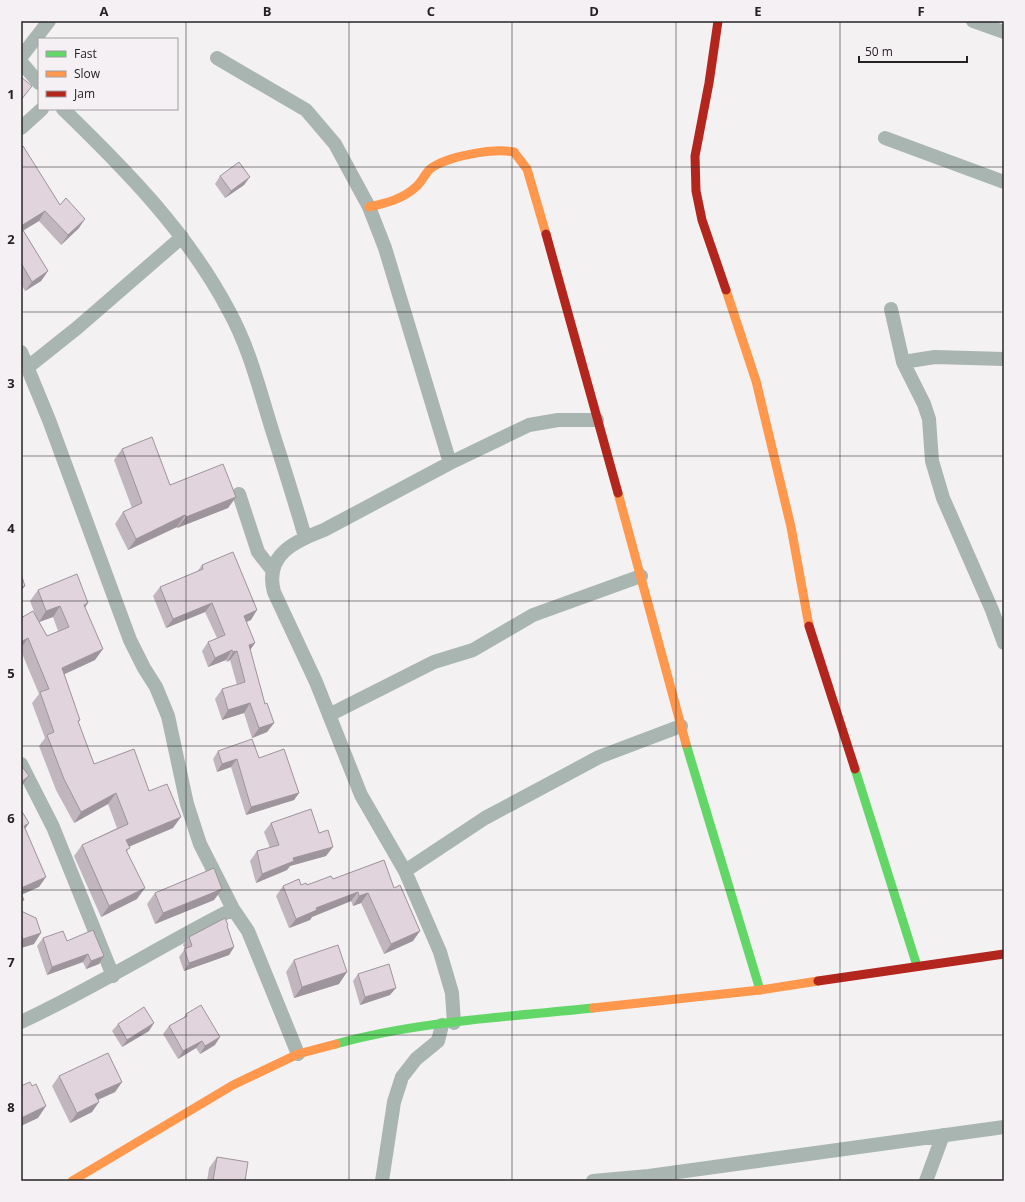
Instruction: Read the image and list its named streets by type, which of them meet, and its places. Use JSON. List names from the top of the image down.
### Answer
{
  "legend": ["Fast", "Slow", "Jam"],
  "scale_bar": "50 m",
  "grid": {
    "columns": [
      "A",
      "B",
      "C",
      "D",
      "E",
      "F"
    ],
    "rows": [
      "1",
      "2",
      "3",
      "4",
      "5",
      "6",
      "7",
      "8"
    ]
  }
}
